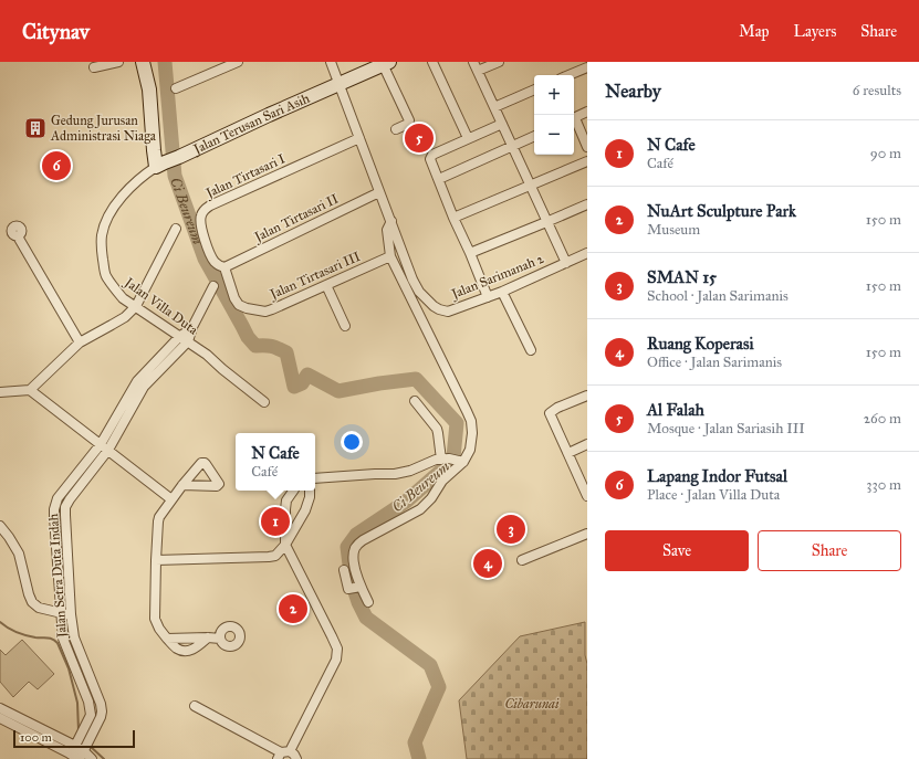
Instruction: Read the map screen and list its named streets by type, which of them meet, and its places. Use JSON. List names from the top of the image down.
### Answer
{
  "streets": {
    "street": [
      "Jalan Terusan Sari Asih",
      "Jalan Tirtasari I",
      "Jalan Tirtasari II",
      "Jalan Tirtasari III",
      "Jalan Sarimanah 2",
      "Jalan Villa Duta",
      "Jalan Setra Duta Indah"
    ]
  },
  "crossings": [
    ["Jalan Terusan Sari Asih", "Jalan Sarimanah 2"],
    ["Jalan Terusan Sari Asih", "Jalan Villa Duta"],
    ["Jalan Tirtasari I", "Jalan Tirtasari II"],
    ["Jalan Tirtasari I", "Jalan Tirtasari III"],
    ["Jalan Tirtasari I", "Jalan Sarimanah 2"],
    ["Jalan Tirtasari II", "Jalan Tirtasari III"],
    ["Jalan Tirtasari II", "Jalan Sarimanah 2"],
    ["Jalan Villa Duta", "Jalan Setra Duta Indah"]
  ],
  "water": ["Ci Beureum"],
  "parks": ["Cibarunai"],
  "places": {
    "building": ["Gedung Jurusan Administrasi Niaga"]
  },
  "scale_bar": "100 m",
  "page": {
    "header": "Citynav",
    "nav": ["Map", "Layers", "Share"],
    "heading": ["Nearby", "6 results"],
    "map_buttons": ["+", "−"],
    "list": [
      {
        "mark": "1",
        "name": "N Cafe",
        "note": "Café",
        "value": "90 m"
      },
      {
        "mark": "2",
        "name": "NuArt Sculpture Park",
        "note": "Museum",
        "value": "150 m"
      },
      {
        "mark": "3",
        "name": "SMAN 15",
        "note": "School · Jalan Sarimanis",
        "value": "150 m"
      },
      {
        "mark": "4",
        "name": "Ruang Koperasi",
        "note": "Office · Jalan Sarimanis",
        "value": "150 m"
      },
      {
        "mark": "5",
        "name": "Al Falah",
        "note": "Mosque · Jalan Sariasih III",
        "value": "260 m"
      },
      {
        "mark": "6",
        "name": "Lapang Indor Futsal",
        "note": "Place · Jalan Villa Duta",
        "value": "330 m"
      }
    ],
    "pins": [
      "5",
      "6",
      "1",
      "3",
      "4",
      "2"
    ],
    "popup": ["N Cafe", "Café"],
    "buttons": ["Save", "Share"],
    "scale": "100 m"
  }
}
